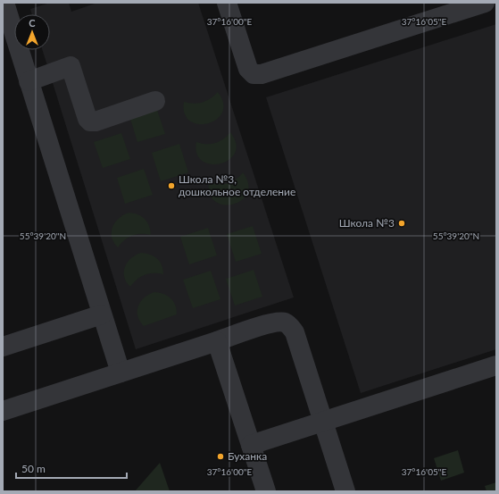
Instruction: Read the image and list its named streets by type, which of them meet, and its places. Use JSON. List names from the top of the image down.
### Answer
{
  "places": ["Школа №3, дошкольное отделение", "Школа №3", "Буханка"],
  "scale_bar": "50 m",
  "north": "top",
  "coordinates": ["37°16'00\"E", "37°16'05\"E", "55°39'20\"N"]
}
